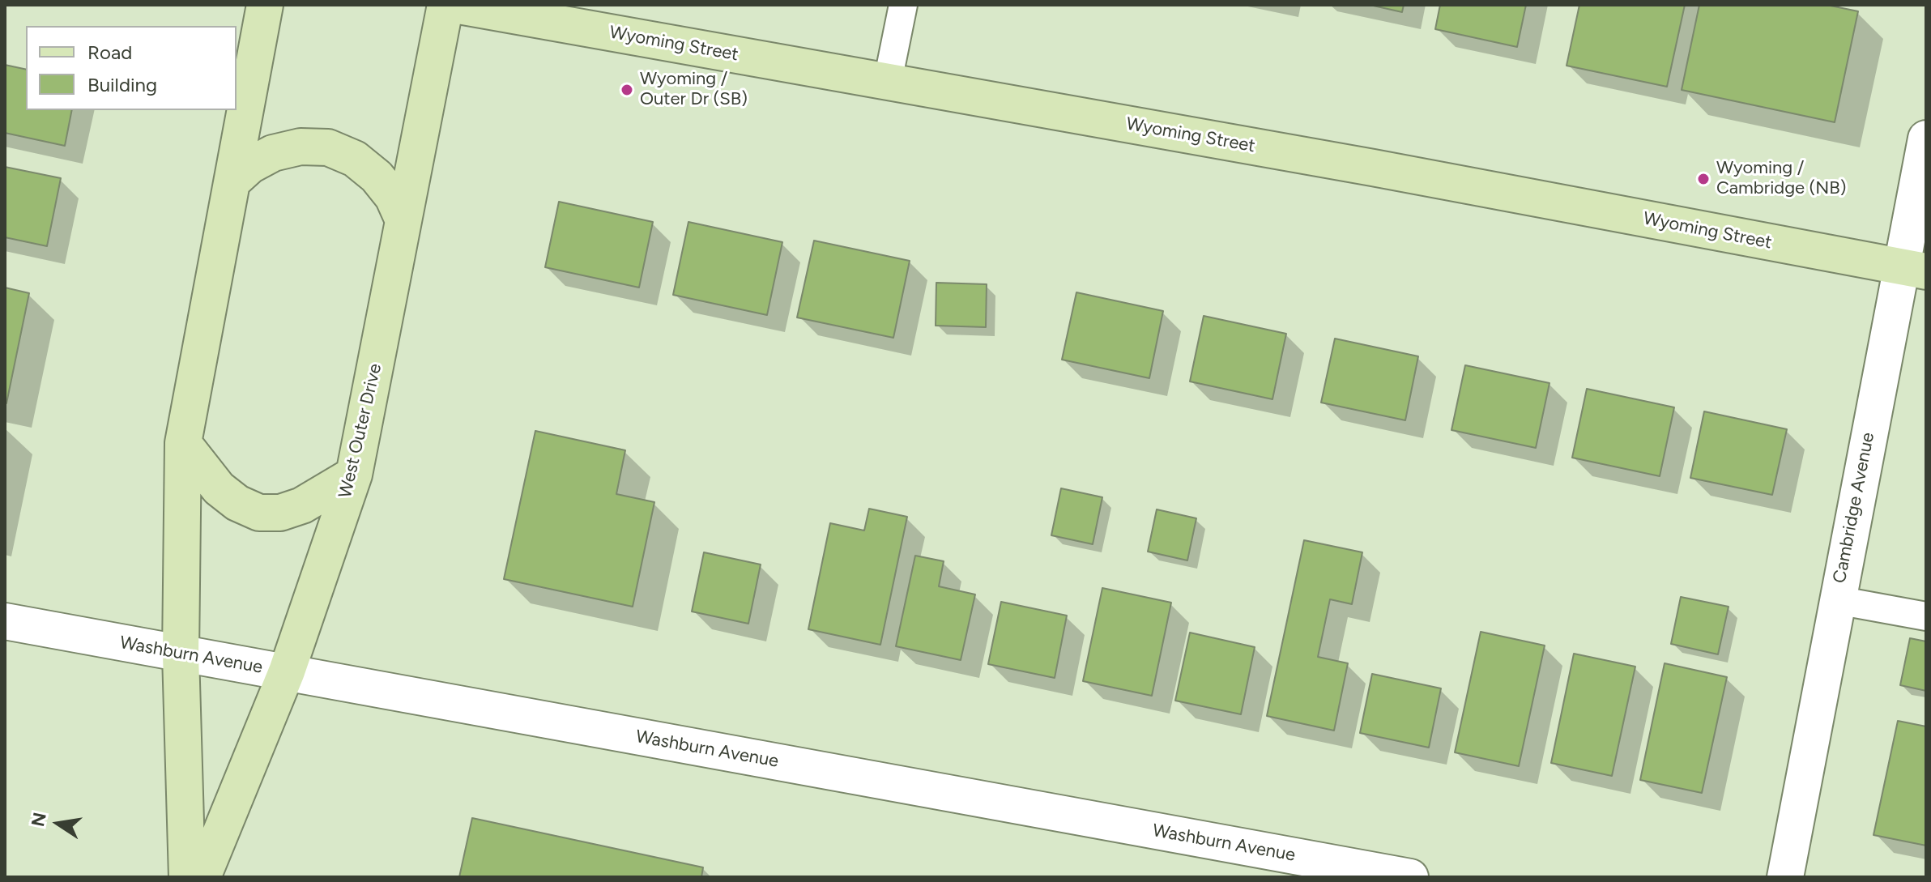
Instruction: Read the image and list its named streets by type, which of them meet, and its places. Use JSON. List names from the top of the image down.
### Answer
{
  "streets": {
    "main road": ["Wyoming Street", "West Outer Drive"],
    "street": ["Cambridge Avenue", "Washburn Avenue"]
  },
  "crossings": [
    ["Wyoming Street", "Cambridge Avenue"],
    ["West Outer Drive", "Washburn Avenue"]
  ],
  "places": ["Wyoming / Outer Dr (SB)", "Wyoming / Cambridge (NB)"],
  "legend": ["Road", "Building"],
  "north": "left"
}
